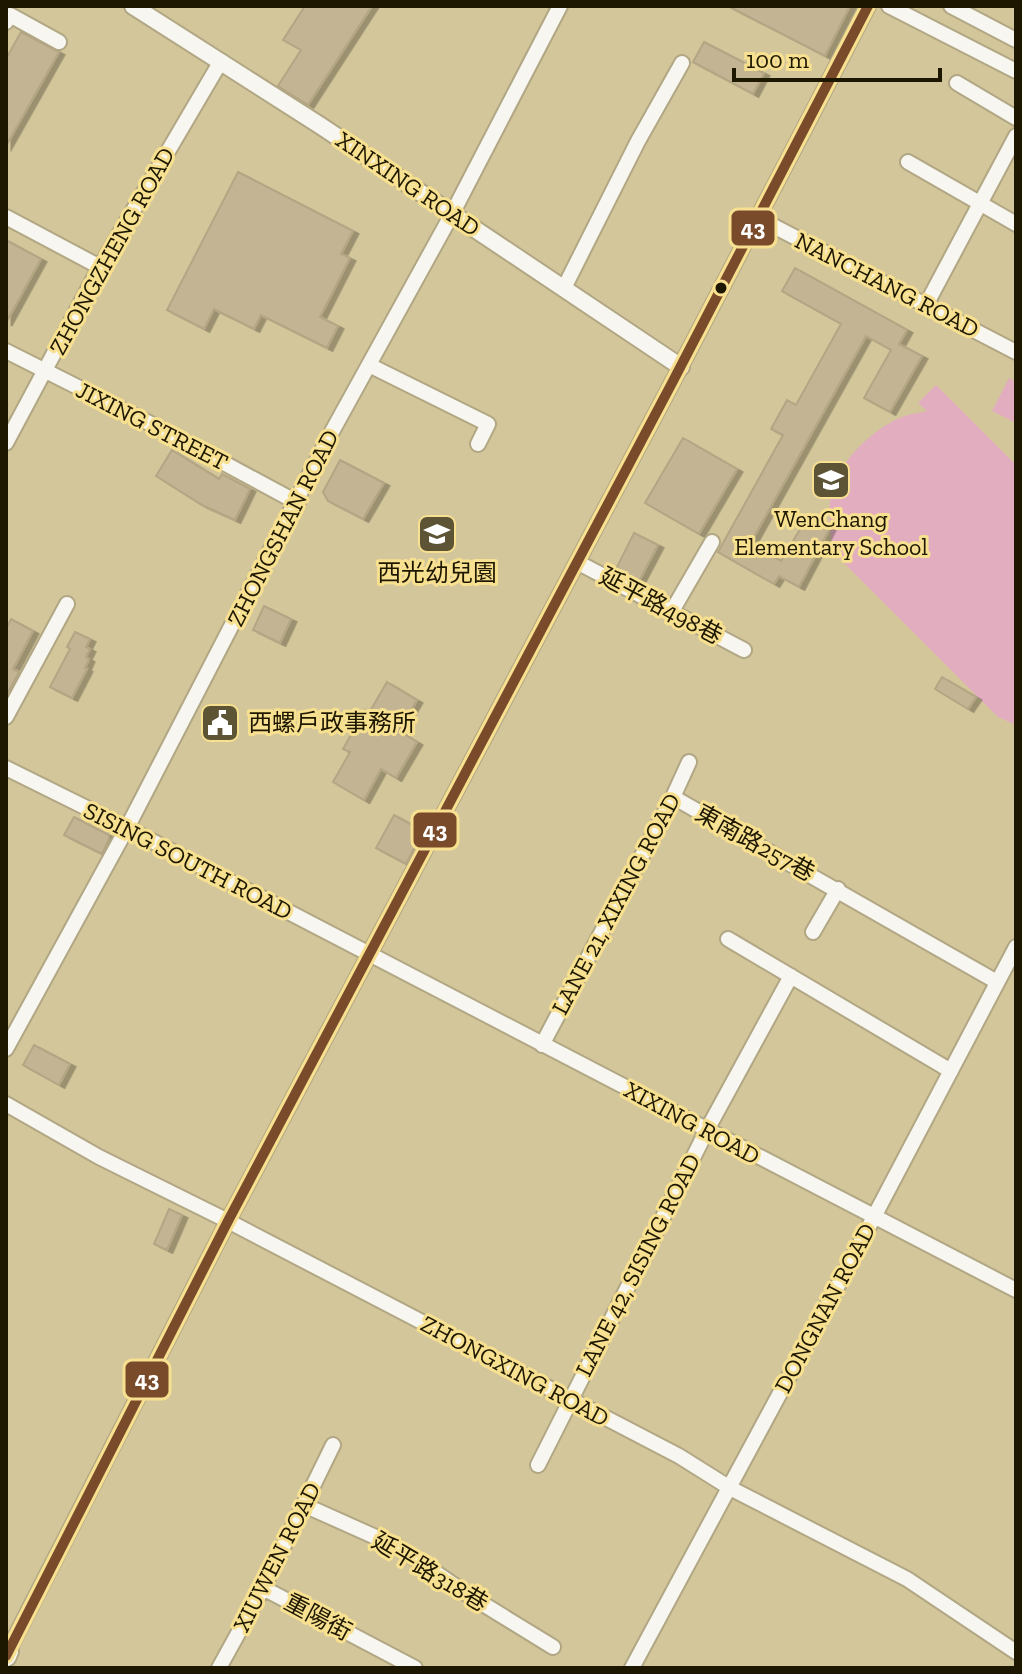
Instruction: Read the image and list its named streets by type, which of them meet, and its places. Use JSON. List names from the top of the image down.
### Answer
{
  "streets": {
    "street": [
      "XINXING ROAD",
      "ZHONGZHENG ROAD",
      "NANCHANG ROAD",
      "JIXING STREET",
      "ZHONGSHAN ROAD",
      "延平路498巷",
      "東南路257巷",
      "SISING SOUTH ROAD",
      "LANE 21, XIXING ROAD",
      "XIXING ROAD",
      "LANE 42, SISING ROAD",
      "DONGNAN ROAD",
      "ZHONGXING ROAD",
      "XIUWEN ROAD",
      "延平路318巷",
      "重陽街"
    ]
  },
  "crossings": [
    ["XINXING ROAD", "ZHONGZHENG ROAD"],
    ["XINXING ROAD", "ZHONGSHAN ROAD"],
    ["ZHONGZHENG ROAD", "JIXING STREET"],
    ["JIXING STREET", "ZHONGSHAN ROAD"],
    ["ZHONGSHAN ROAD", "SISING SOUTH ROAD"],
    ["東南路257巷", "LANE 21, XIXING ROAD"],
    ["東南路257巷", "DONGNAN ROAD"],
    ["SISING SOUTH ROAD", "XIXING ROAD"],
    ["LANE 21, XIXING ROAD", "XIXING ROAD"],
    ["XIXING ROAD", "LANE 42, SISING ROAD"],
    ["XIXING ROAD", "DONGNAN ROAD"],
    ["LANE 42, SISING ROAD", "ZHONGXING ROAD"],
    ["DONGNAN ROAD", "ZHONGXING ROAD"],
    ["XIUWEN ROAD", "延平路318巷"],
    ["XIUWEN ROAD", "重陽街"]
  ],
  "places": {
    "school or university": ["WenChang Elementary School", "西光幼兒園"],
    "public building": ["西螺戶政事務所"]
  },
  "lines": ["transit line 43"],
  "scale_bar": "100 m"
}
